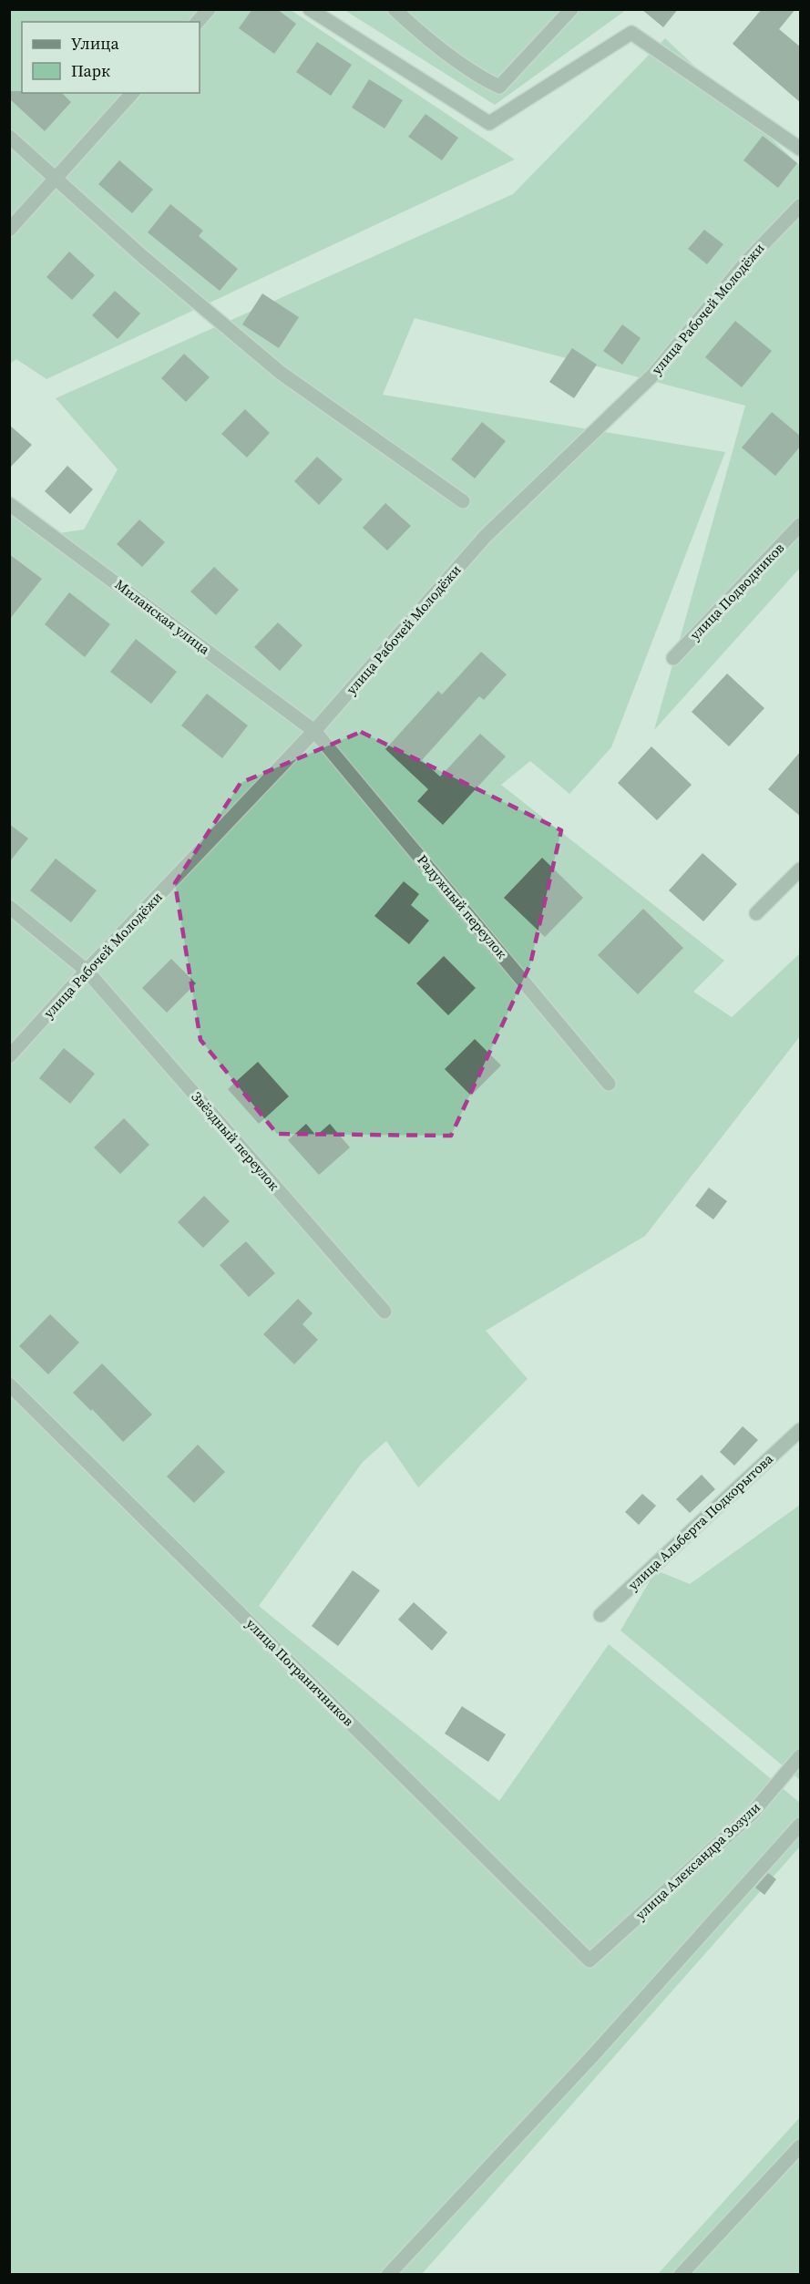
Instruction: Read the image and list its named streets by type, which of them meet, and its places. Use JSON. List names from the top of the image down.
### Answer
{
  "streets": {
    "street": [
      "улица Рабочей Молодёжи",
      "улица Подводников",
      "Миланская улица",
      "Радужный переулок",
      "Звёздный переулок",
      "улица Альберта Подкорытова",
      "улица Пограничников",
      "улица Александра Зозули"
    ]
  },
  "crossings": [
    ["улица Рабочей Молодёжи", "Миланская улица"],
    ["улица Рабочей Молодёжи", "Радужный переулок"],
    ["улица Рабочей Молодёжи", "Звёздный переулок"],
    ["Миланская улица", "Радужный переулок"],
    ["улица Пограничников", "улица Александра Зозули"]
  ],
  "legend": ["Улица", "Парк"]
}
